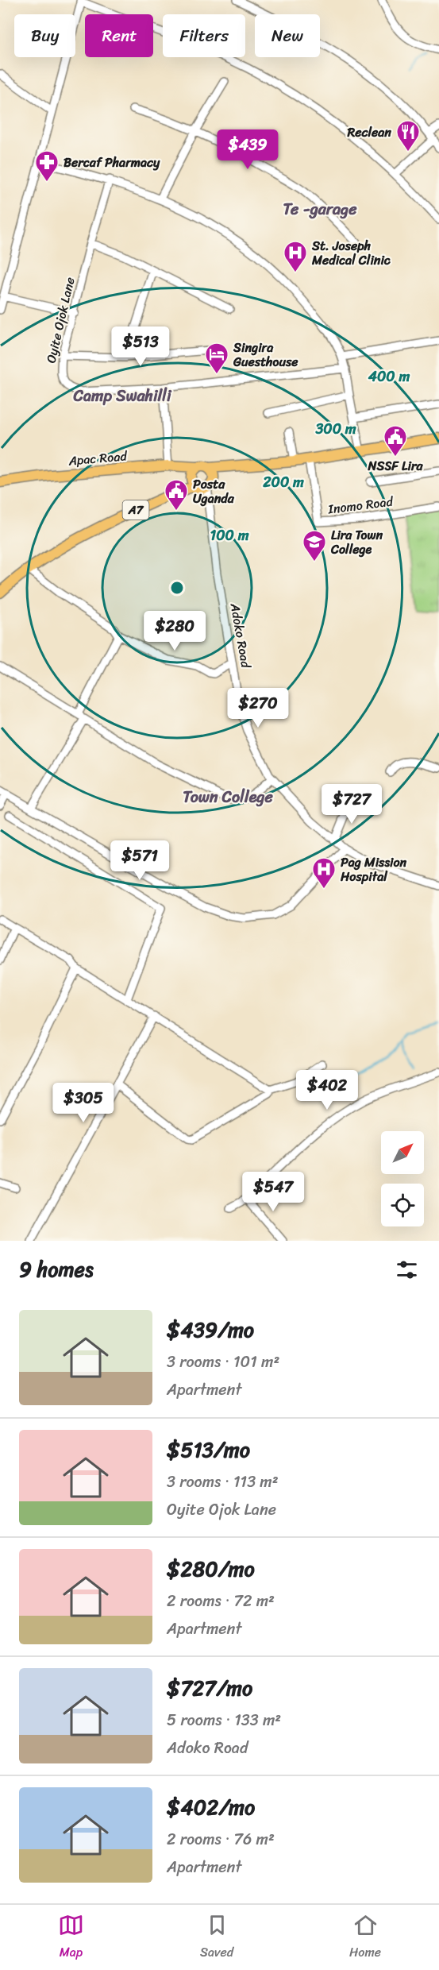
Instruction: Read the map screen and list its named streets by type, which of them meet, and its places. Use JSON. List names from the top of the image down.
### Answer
{
  "streets": {
    "main road": ["Apac Road", "A7"],
    "street": ["Oyite Ojok Lane", "Inomo Road", "Adoko Road"]
  },
  "crossings": [
    ["Apac Road", "A7"],
    ["Apac Road", "Adoko Road"],
    ["A7", "Adoko Road"]
  ],
  "districts": ["Te -garage", "Camp Swahilli", "Town College"],
  "places": {
    "restaurant": ["Reclean"],
    "pharmacy": ["Bercaf Pharmacy"],
    "hospital": ["St. Joseph Medical Clinic", "Pag Mission Hospital"],
    "hotel": ["Singira Guesthouse"],
    "public building": ["NSSF Lira", "Posta Uganda"],
    "school or university": ["Lira Town College"]
  },
  "north": "top right",
  "page": {
    "chip": [
      "Buy",
      "Rent",
      "Filters",
      "New"
    ],
    "price": [
      "$439",
      "$513",
      "$280",
      "$270",
      "$727",
      "$571",
      "$402",
      "$305",
      "$547"
    ],
    "heading": "9 homes",
    "list": [
      {
        "name": "$439/mo",
        "note": "3 rooms · 101 m² · Apartment"
      },
      {
        "name": "$513/mo",
        "note": "3 rooms · 113 m² · Oyite Ojok Lane"
      },
      {
        "name": "$280/mo",
        "note": "2 rooms · 72 m² · Apartment"
      },
      {
        "name": "$727/mo",
        "note": "5 rooms · 133 m² · Adoko Road"
      },
      {
        "name": "$402/mo",
        "note": "2 rooms · 76 m² · Apartment"
      }
    ],
    "tabs": ["Map", "Saved", "Home"]
  },
  "rings": [
    "400 m",
    "300 m",
    "200 m",
    "100 m"
  ]
}
